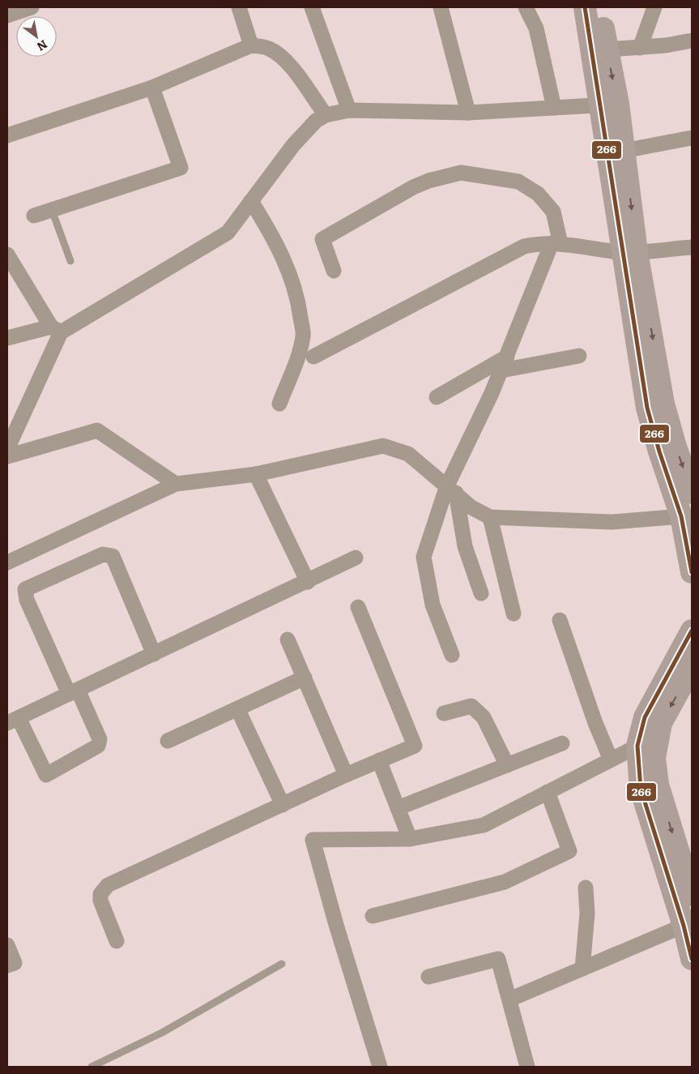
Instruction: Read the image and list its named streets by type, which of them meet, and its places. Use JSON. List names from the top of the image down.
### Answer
{
  "lines": ["transit line 266"],
  "north": "bottom right"
}
